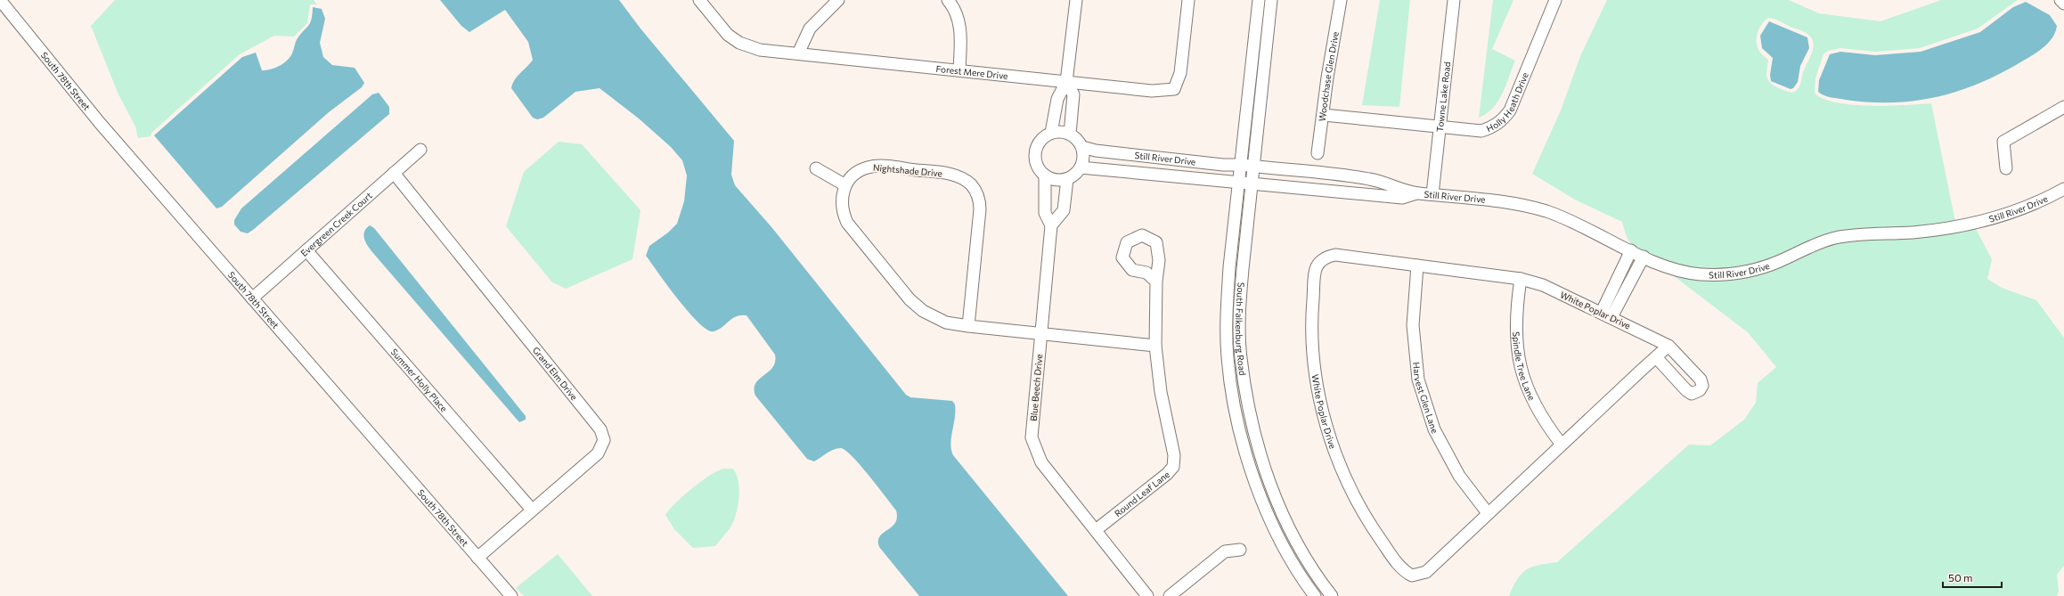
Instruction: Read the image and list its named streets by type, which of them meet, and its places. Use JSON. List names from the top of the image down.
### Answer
{
  "streets": {
    "street": [
      "Forest Mere Drive",
      "Woodchase Glen Drive",
      "South 78th Street",
      "Towne Lake Road",
      "Holly Heath Drive",
      "Still River Drive",
      "Nightshade Drive",
      "Evergreen Creek Court",
      "White Poplar Drive",
      "South Falkenburg Road",
      "Spindle Tree Lane",
      "Grand Elm Drive",
      "Summer Holly Place",
      "Blue Beech Drive",
      "Harvest Glen Lane",
      "Round Leaf Lane"
    ]
  },
  "crossings": [
    ["Woodchase Glen Drive", "Holly Heath Drive"],
    ["South 78th Street", "Evergreen Creek Court"],
    ["South 78th Street", "Grand Elm Drive"],
    ["Towne Lake Road", "Holly Heath Drive"],
    ["Towne Lake Road", "Still River Drive"],
    ["Still River Drive", "South Falkenburg Road"],
    ["Still River Drive", "Blue Beech Drive"],
    ["Evergreen Creek Court", "Grand Elm Drive"],
    ["Evergreen Creek Court", "Summer Holly Place"],
    ["White Poplar Drive", "Spindle Tree Lane"],
    ["White Poplar Drive", "Harvest Glen Lane"],
    ["Grand Elm Drive", "Summer Holly Place"],
    ["Blue Beech Drive", "Round Leaf Lane"]
  ],
  "scale_bar": "50 m"
}
